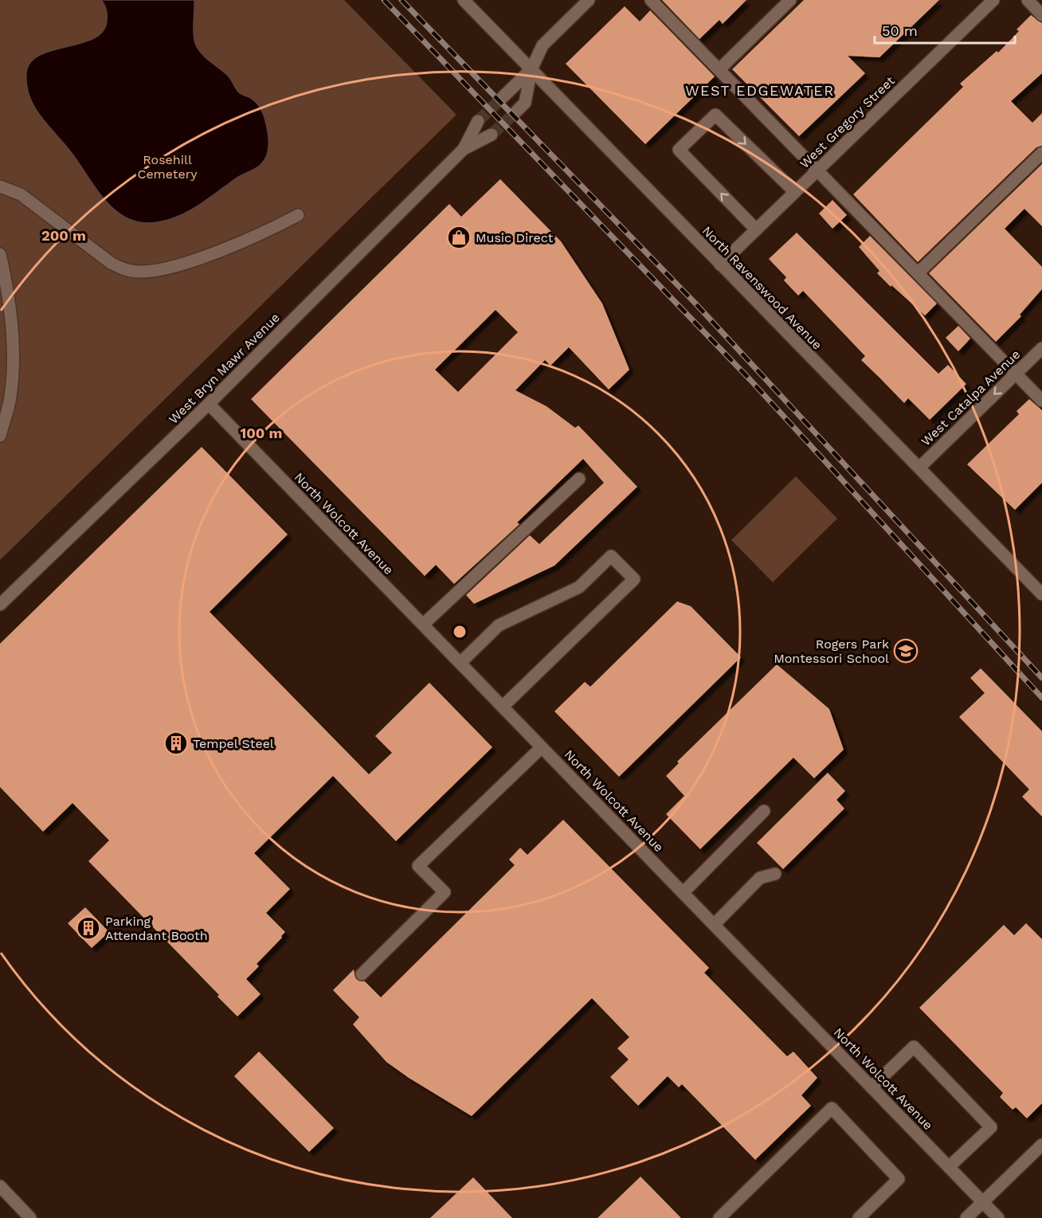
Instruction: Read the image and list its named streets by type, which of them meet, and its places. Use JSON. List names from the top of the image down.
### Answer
{
  "streets": {
    "street": [
      "West Gregory Street",
      "North Ravenswood Avenue",
      "West Bryn Mawr Avenue",
      "West Catalpa Avenue",
      "North Wolcott Avenue"
    ]
  },
  "crossings": [
    ["West Gregory Street", "North Ravenswood Avenue"],
    ["North Ravenswood Avenue", "West Catalpa Avenue"],
    ["West Bryn Mawr Avenue", "North Wolcott Avenue"]
  ],
  "one_way": ["West Catalpa Avenue"],
  "districts": ["WEST EDGEWATER"],
  "parks": ["Rosehill Cemetery"],
  "places": {
    "shop": ["Music Direct"],
    "school or university": ["Rogers Park Montessori School"],
    "building": ["Tempel Steel", "Parking Attendant Booth"]
  },
  "scale_bar": "50 m",
  "rings": ["200 m", "100 m"]
}
